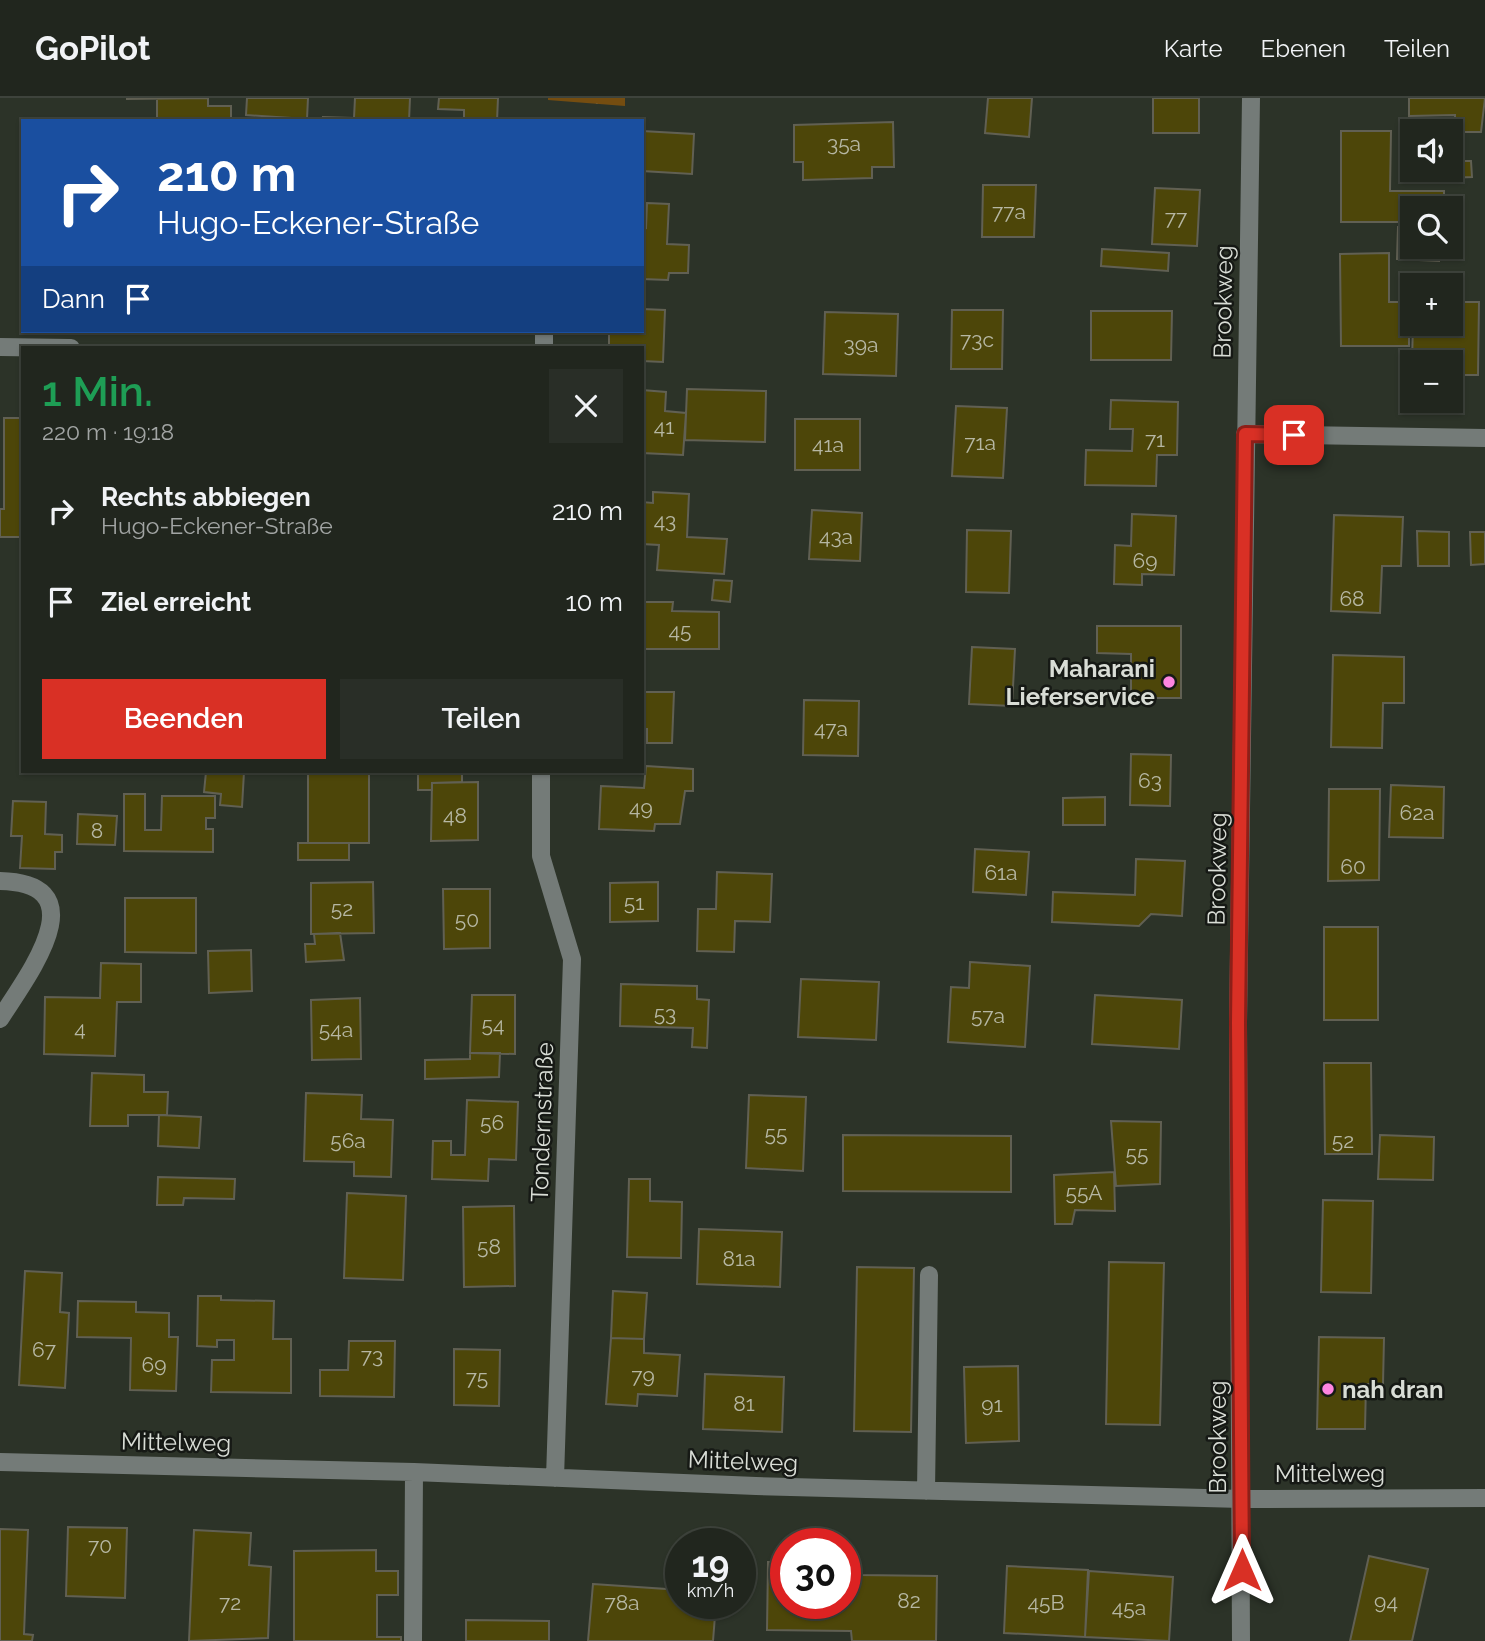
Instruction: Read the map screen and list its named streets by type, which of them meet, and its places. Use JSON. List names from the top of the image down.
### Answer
{
  "streets": {
    "street": ["Brookweg", "Tondernstraße", "Mittelweg"]
  },
  "crossings": [
    ["Brookweg", "Mittelweg"],
    ["Tondernstraße", "Mittelweg"]
  ],
  "places": ["Maharani Lieferservice", "nah dran"],
  "house_numbers": [
    "35a",
    "77a",
    "77",
    "73c",
    "39a",
    "41",
    "71",
    "71a",
    "41a",
    "43",
    "43a",
    "69",
    "68",
    "45",
    "47a",
    "63",
    "49",
    "62a",
    "48",
    "8",
    "60",
    "61a",
    "51",
    "52",
    "50",
    "53",
    "57a",
    "54",
    "4",
    "54a",
    "56",
    "55",
    "56a",
    "52",
    "55",
    "55A",
    "58",
    "81a",
    "67",
    "73",
    "69",
    "79",
    "75",
    "81",
    "91",
    "70",
    "82",
    "94",
    "72",
    "78a",
    "45B",
    "45a"
  ],
  "page": {
    "header": "GoPilot",
    "nav": ["Karte", "Ebenen", "Teilen"],
    "map_buttons": ["+", "−"],
    "turn": ["210 m", "Hugo-Eckener-Straße"],
    "then": "Dann",
    "heading": ["1 Min.", "220 m · 19:18"],
    "list": [
      {
        "name": "Rechts abbiegen",
        "note": "Hugo-Eckener-Straße",
        "value": "210 m"
      },
      {
        "name": "Ziel erreicht",
        "value": "10 m"
      }
    ],
    "buttons": ["Beenden", "Teilen"],
    "speed": "19 km/h",
    "limit": "30"
  }
}
